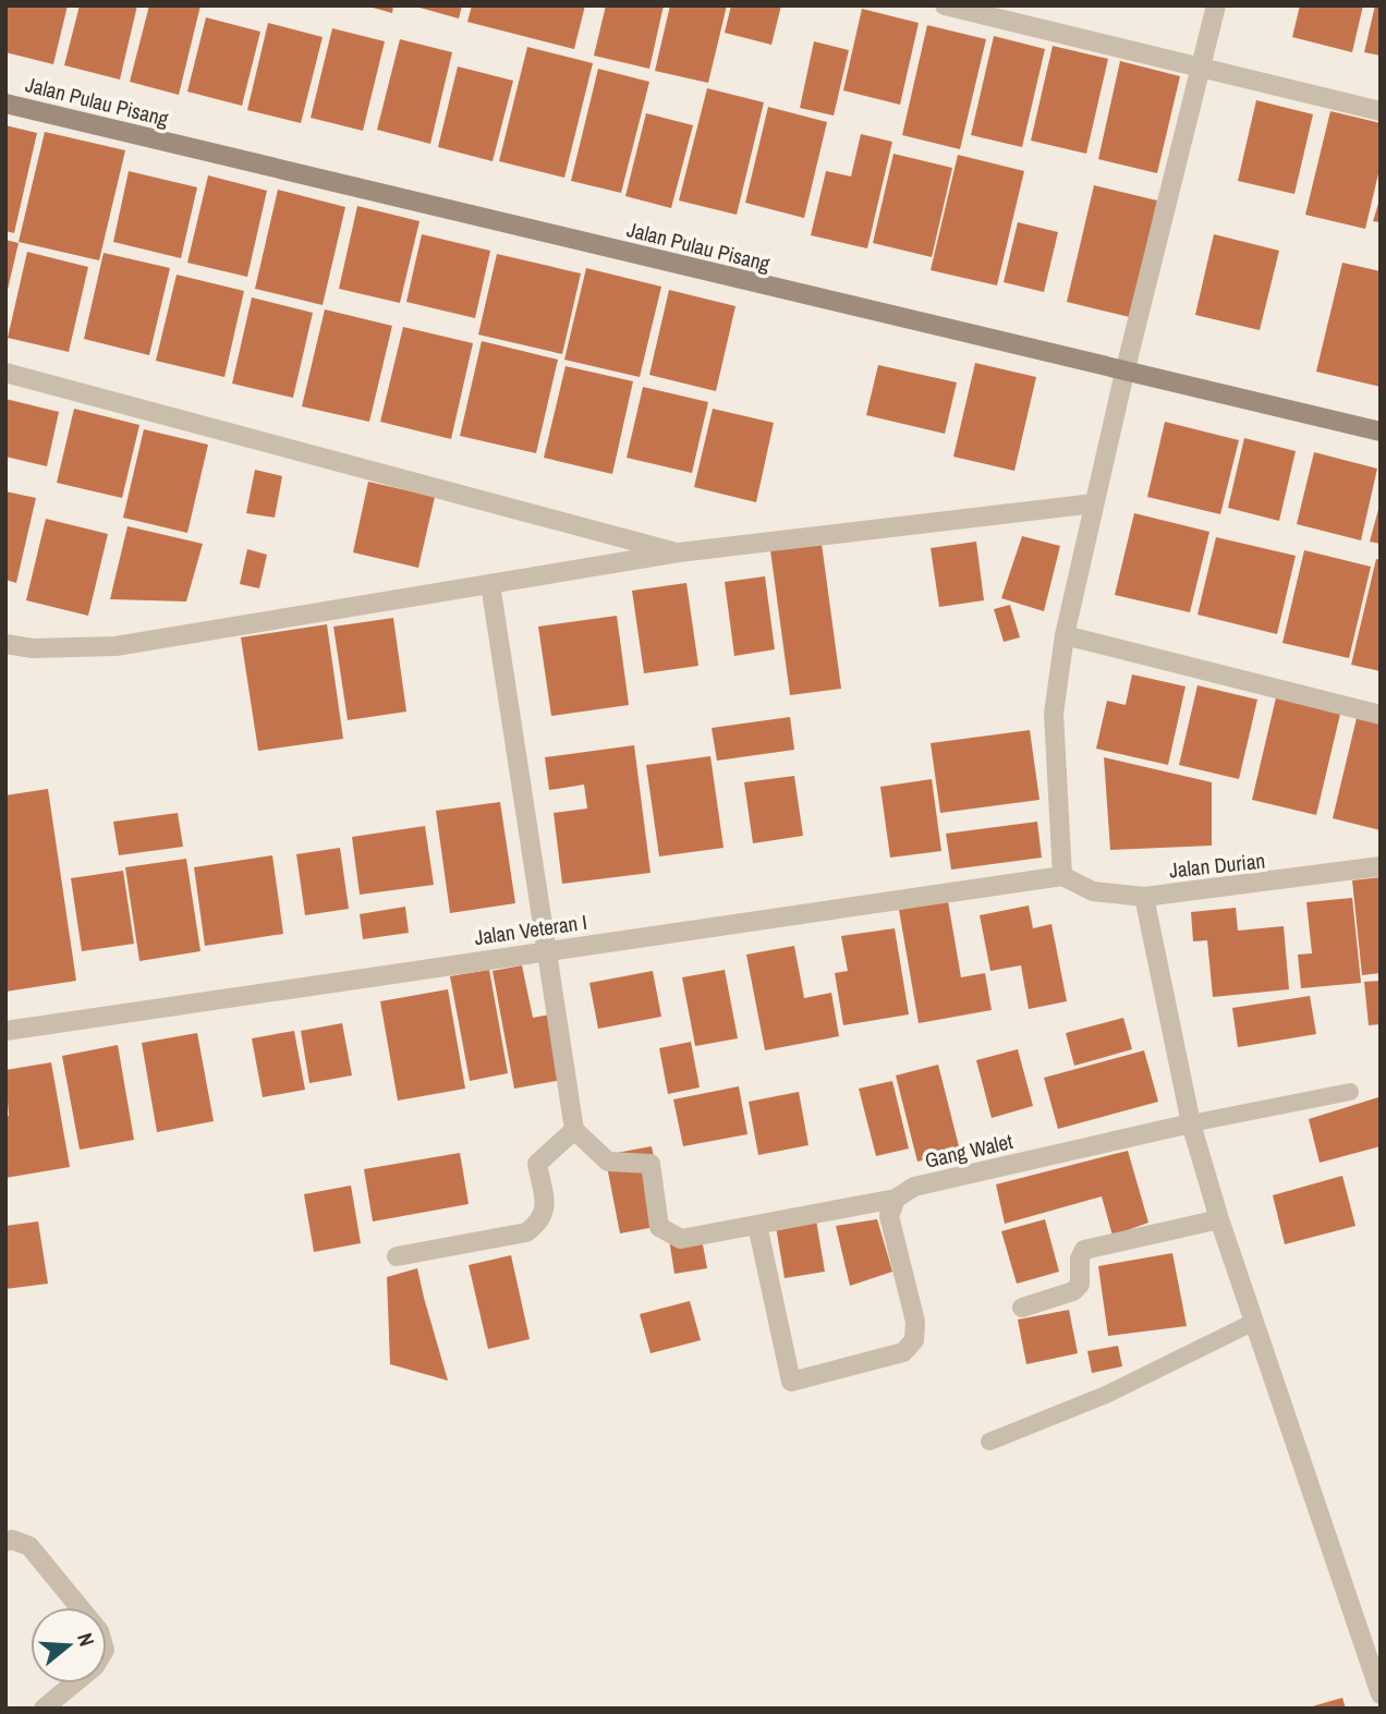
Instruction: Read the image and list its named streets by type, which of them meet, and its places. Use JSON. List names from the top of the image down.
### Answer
{
  "streets": {
    "street": [
      "Jalan Pulau Pisang",
      "Jalan Durian",
      "Jalan Veteran I",
      "Gang Walet"
    ]
  },
  "crossings": [
    ["Jalan Durian", "Jalan Veteran I"]
  ],
  "north": "right"
}
